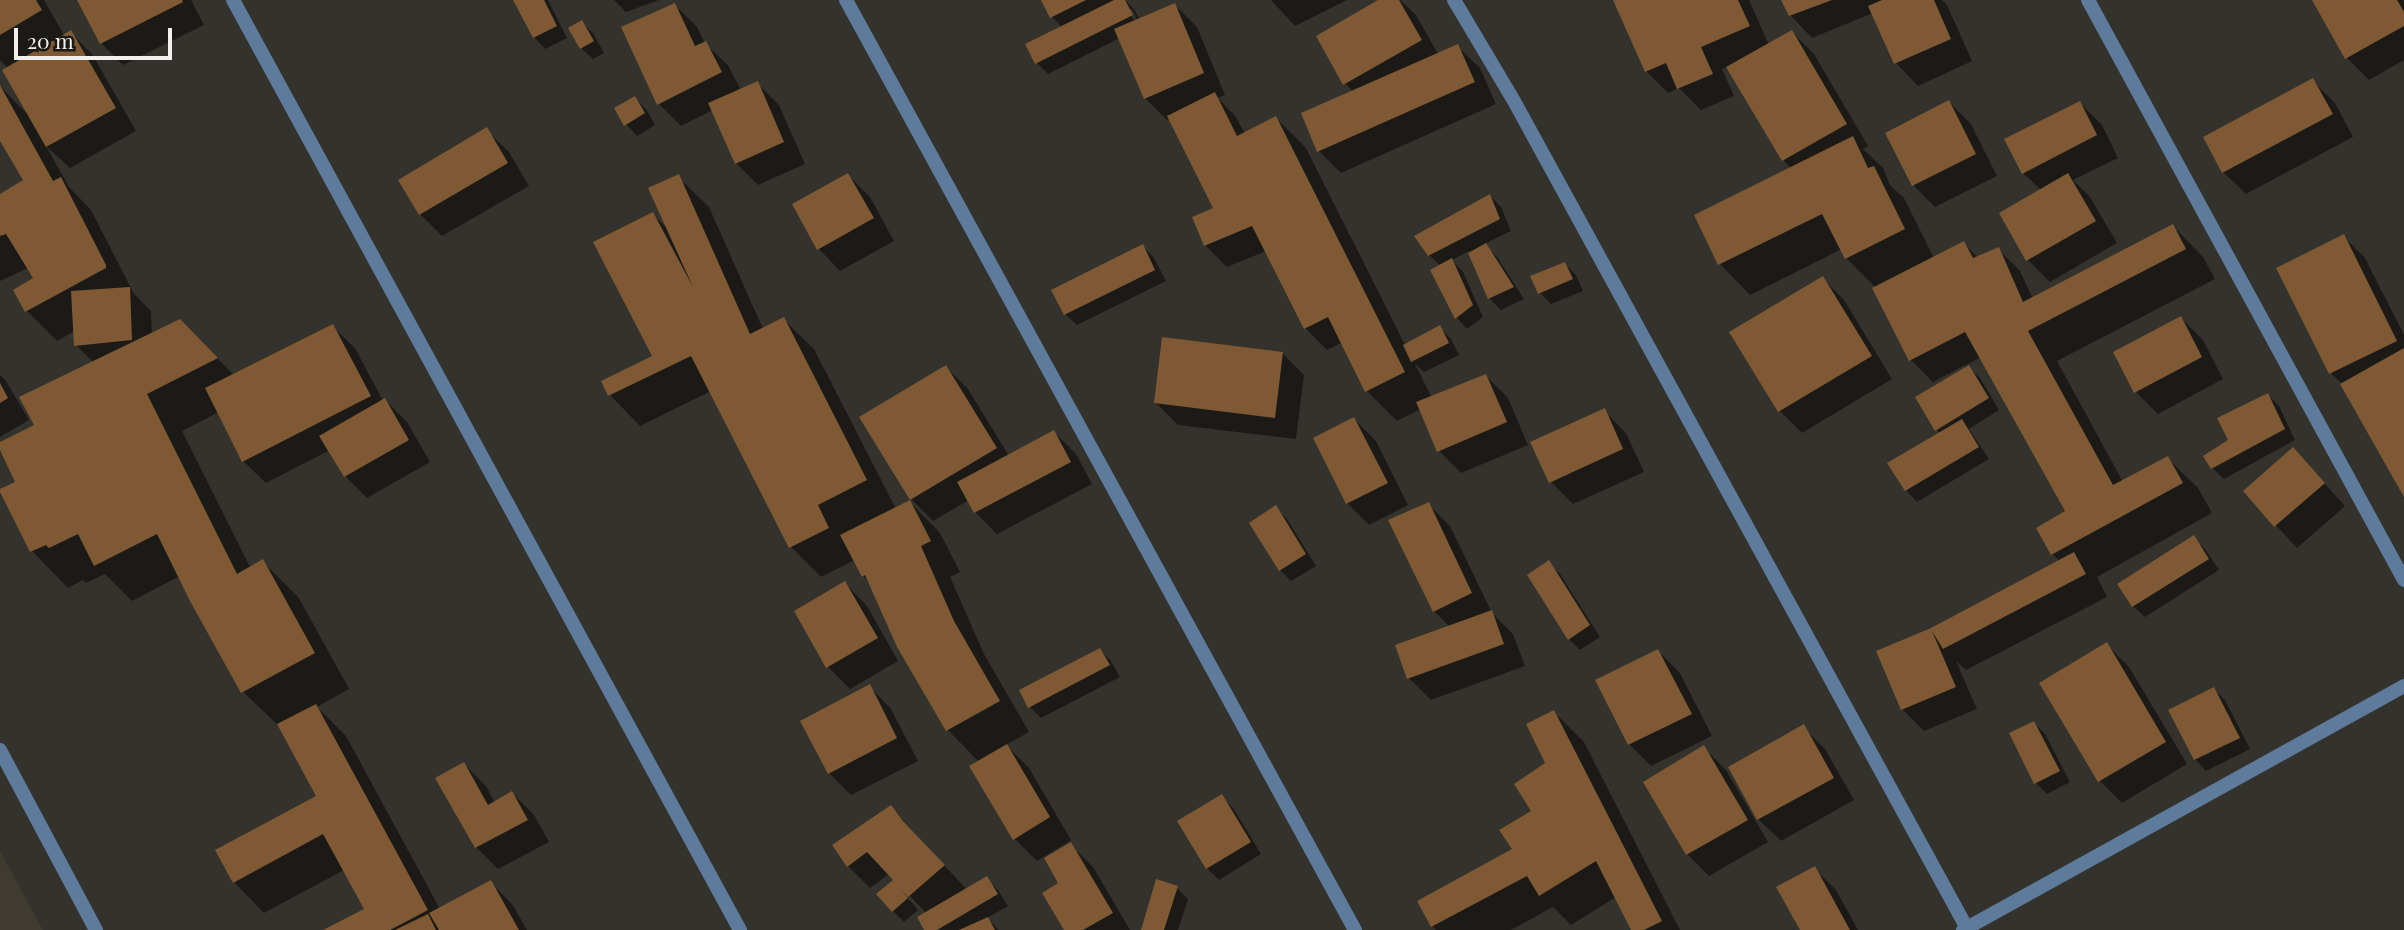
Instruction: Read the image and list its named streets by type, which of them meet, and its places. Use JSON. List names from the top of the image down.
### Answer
{
  "scale_bar": "20 m"
}
